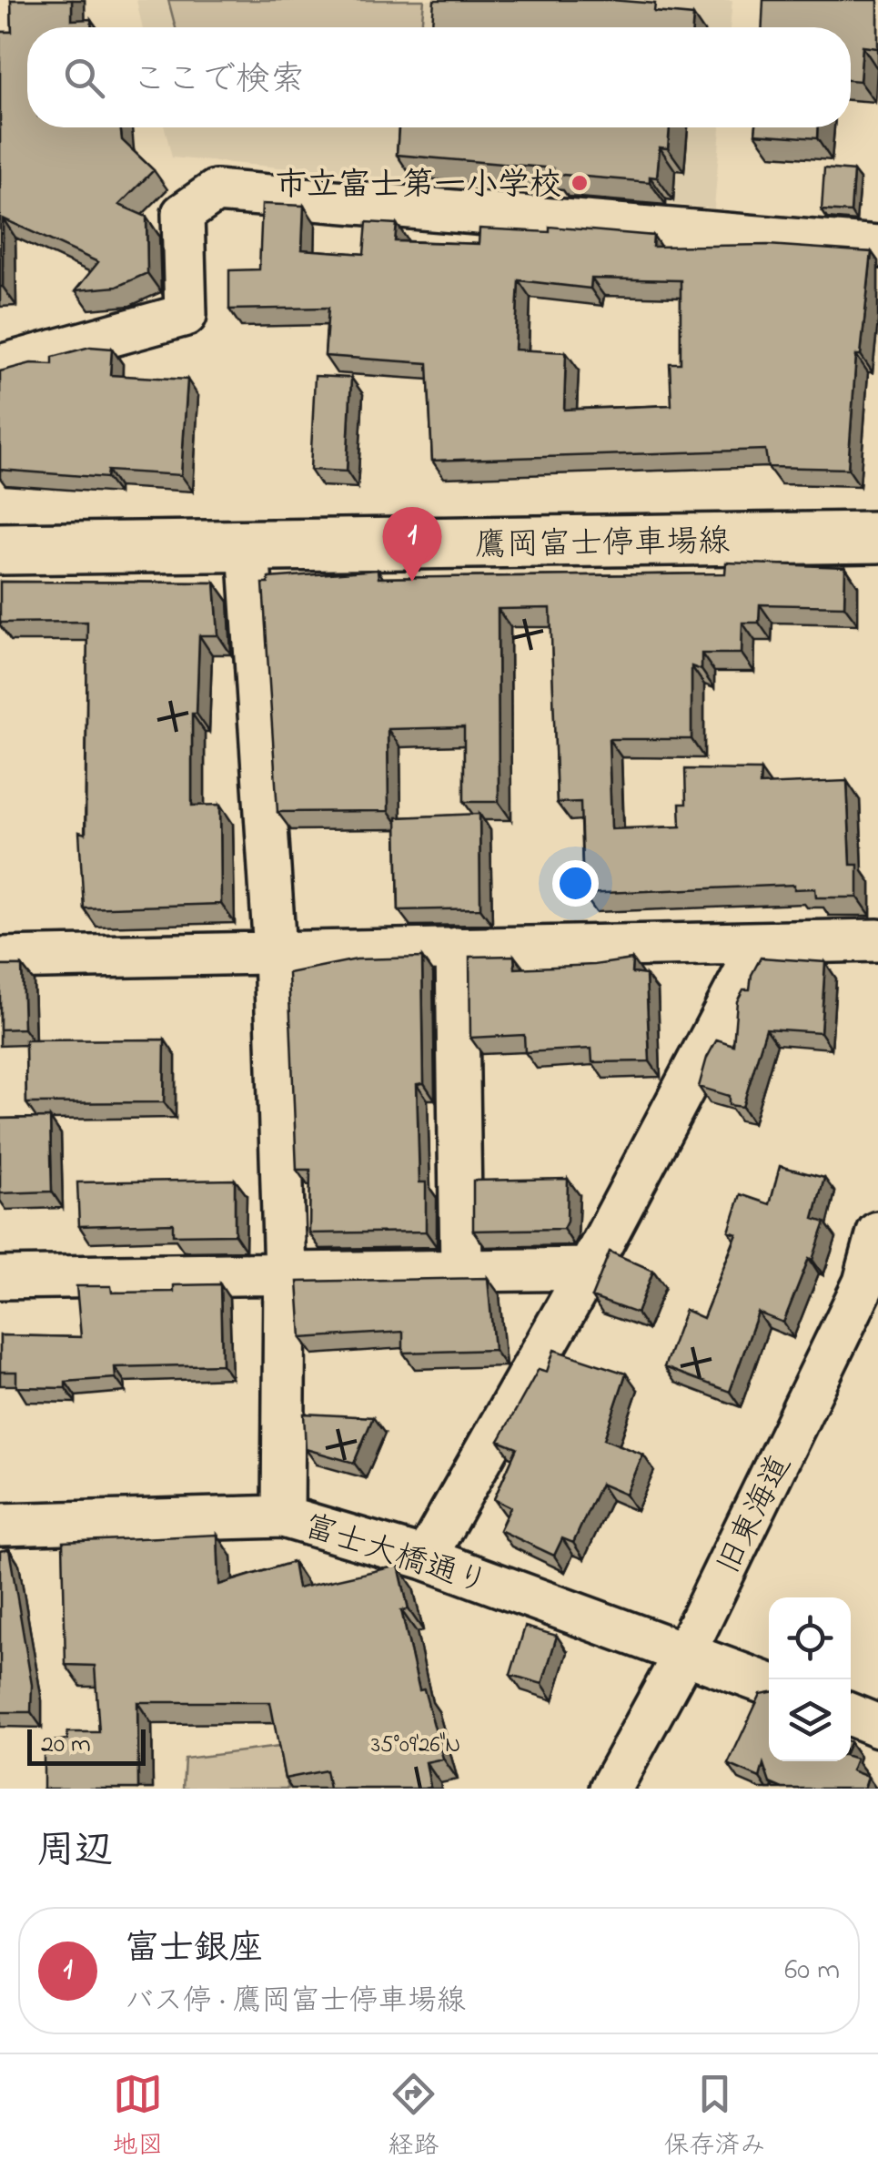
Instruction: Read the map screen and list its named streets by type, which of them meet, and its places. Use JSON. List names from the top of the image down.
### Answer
{
  "streets": {
    "main road": ["鷹岡富士停車場線"],
    "street": ["旧東海道", "富士大橋通り"]
  },
  "crossings": [
    ["旧東海道", "富士大橋通り"]
  ],
  "places": ["市立富士第一小学校"],
  "scale_bar": "20 m",
  "page": {
    "search": "ここで検索",
    "pins": "1",
    "scale": "20 m",
    "heading": "周辺",
    "list": [
      {
        "mark": "1",
        "name": "富士銀座",
        "note": "バス停 · 鷹岡富士停車場線",
        "value": "60 m"
      }
    ],
    "nav": ["地図", "経路", "保存済み"]
  },
  "coordinates": ["35°09'26\"N"]
}
